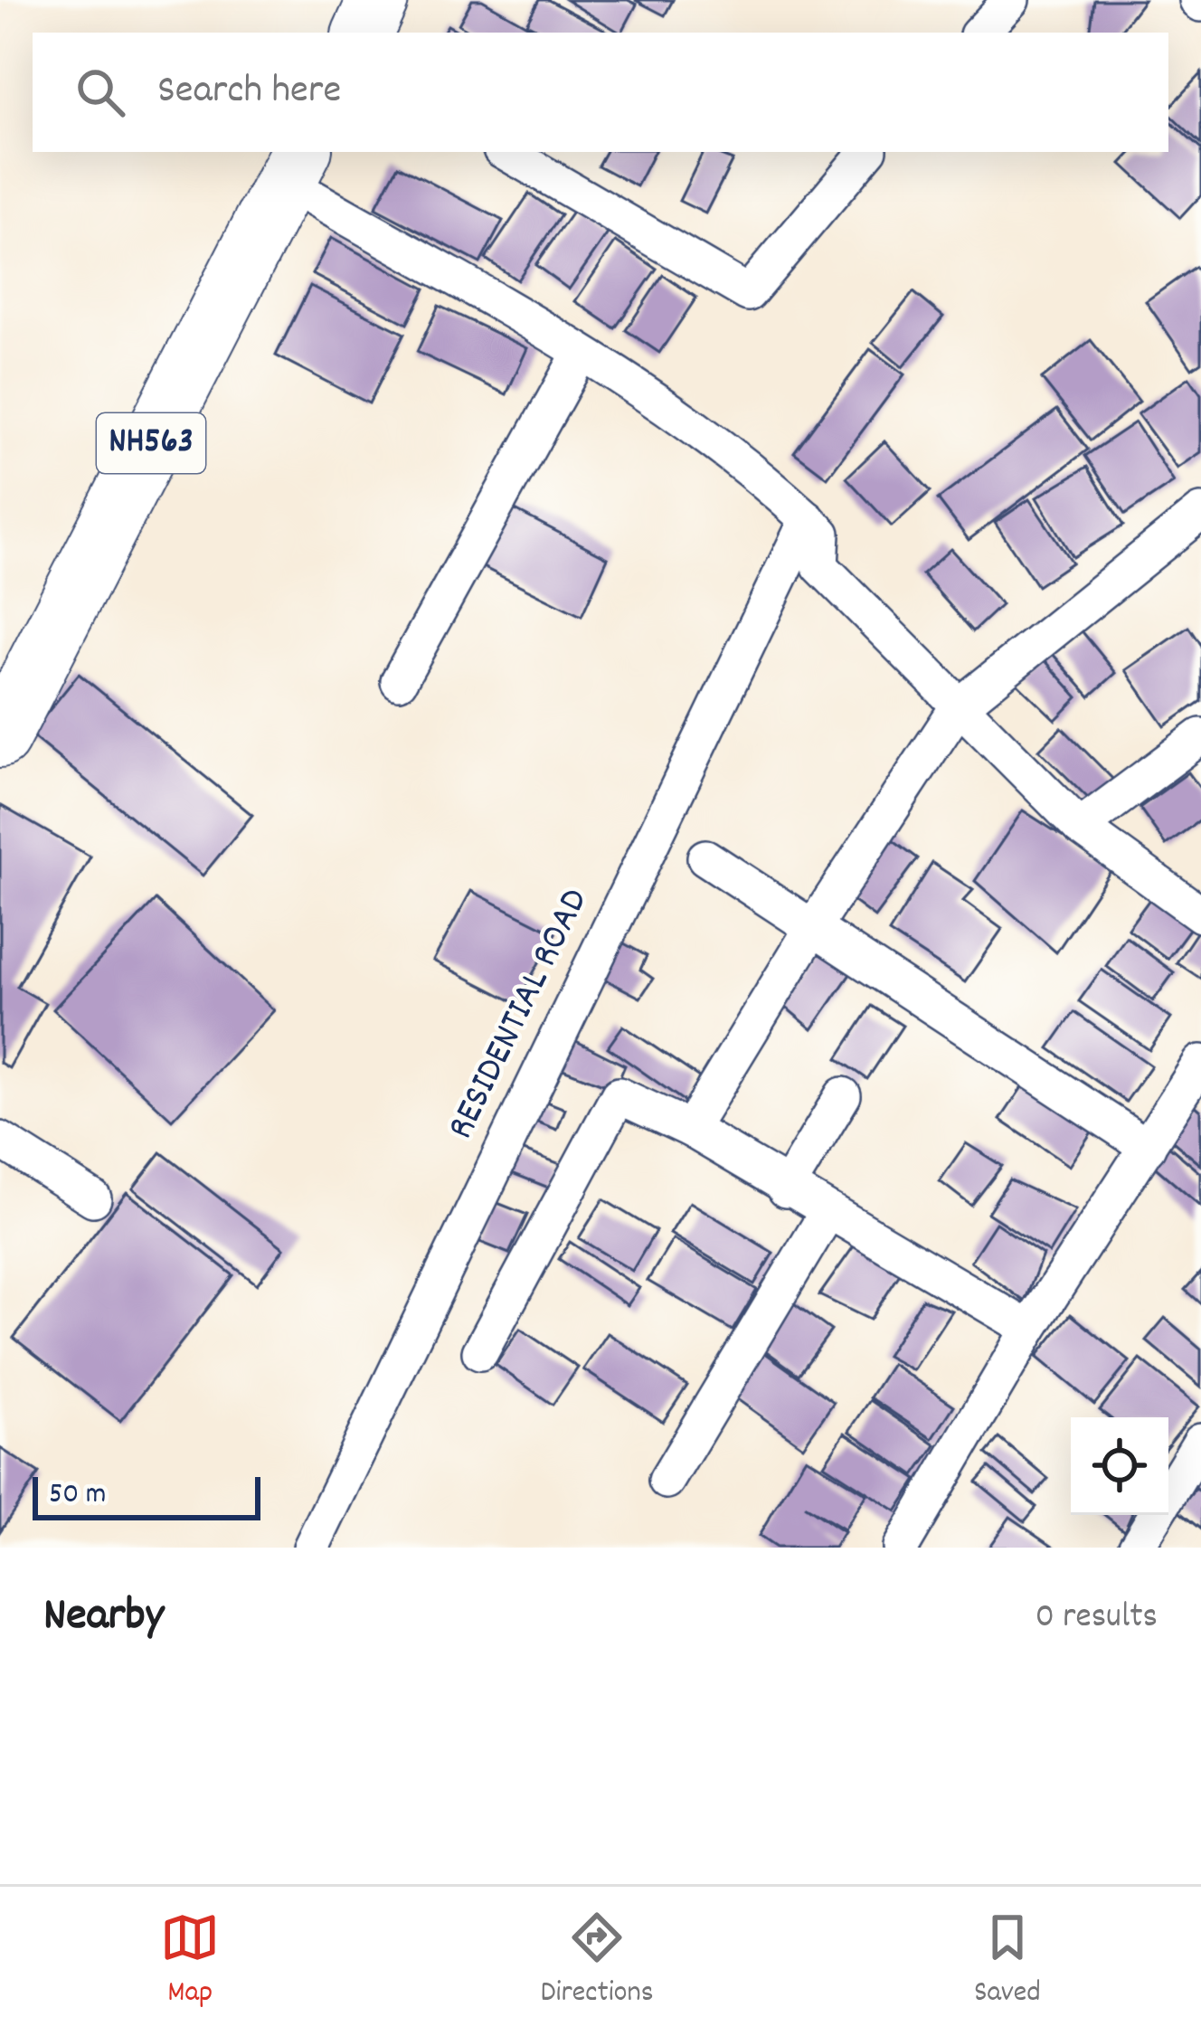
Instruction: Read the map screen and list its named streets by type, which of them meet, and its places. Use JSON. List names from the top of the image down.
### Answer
{
  "streets": {
    "highway": ["NH563"],
    "street": ["RESIDENTIAL ROAD"]
  },
  "scale_bar": "50 m",
  "page": {
    "search": "Search here",
    "scale": "50 m",
    "heading": ["Nearby", "0 results"],
    "nav": ["Map", "Directions", "Saved"]
  }
}
